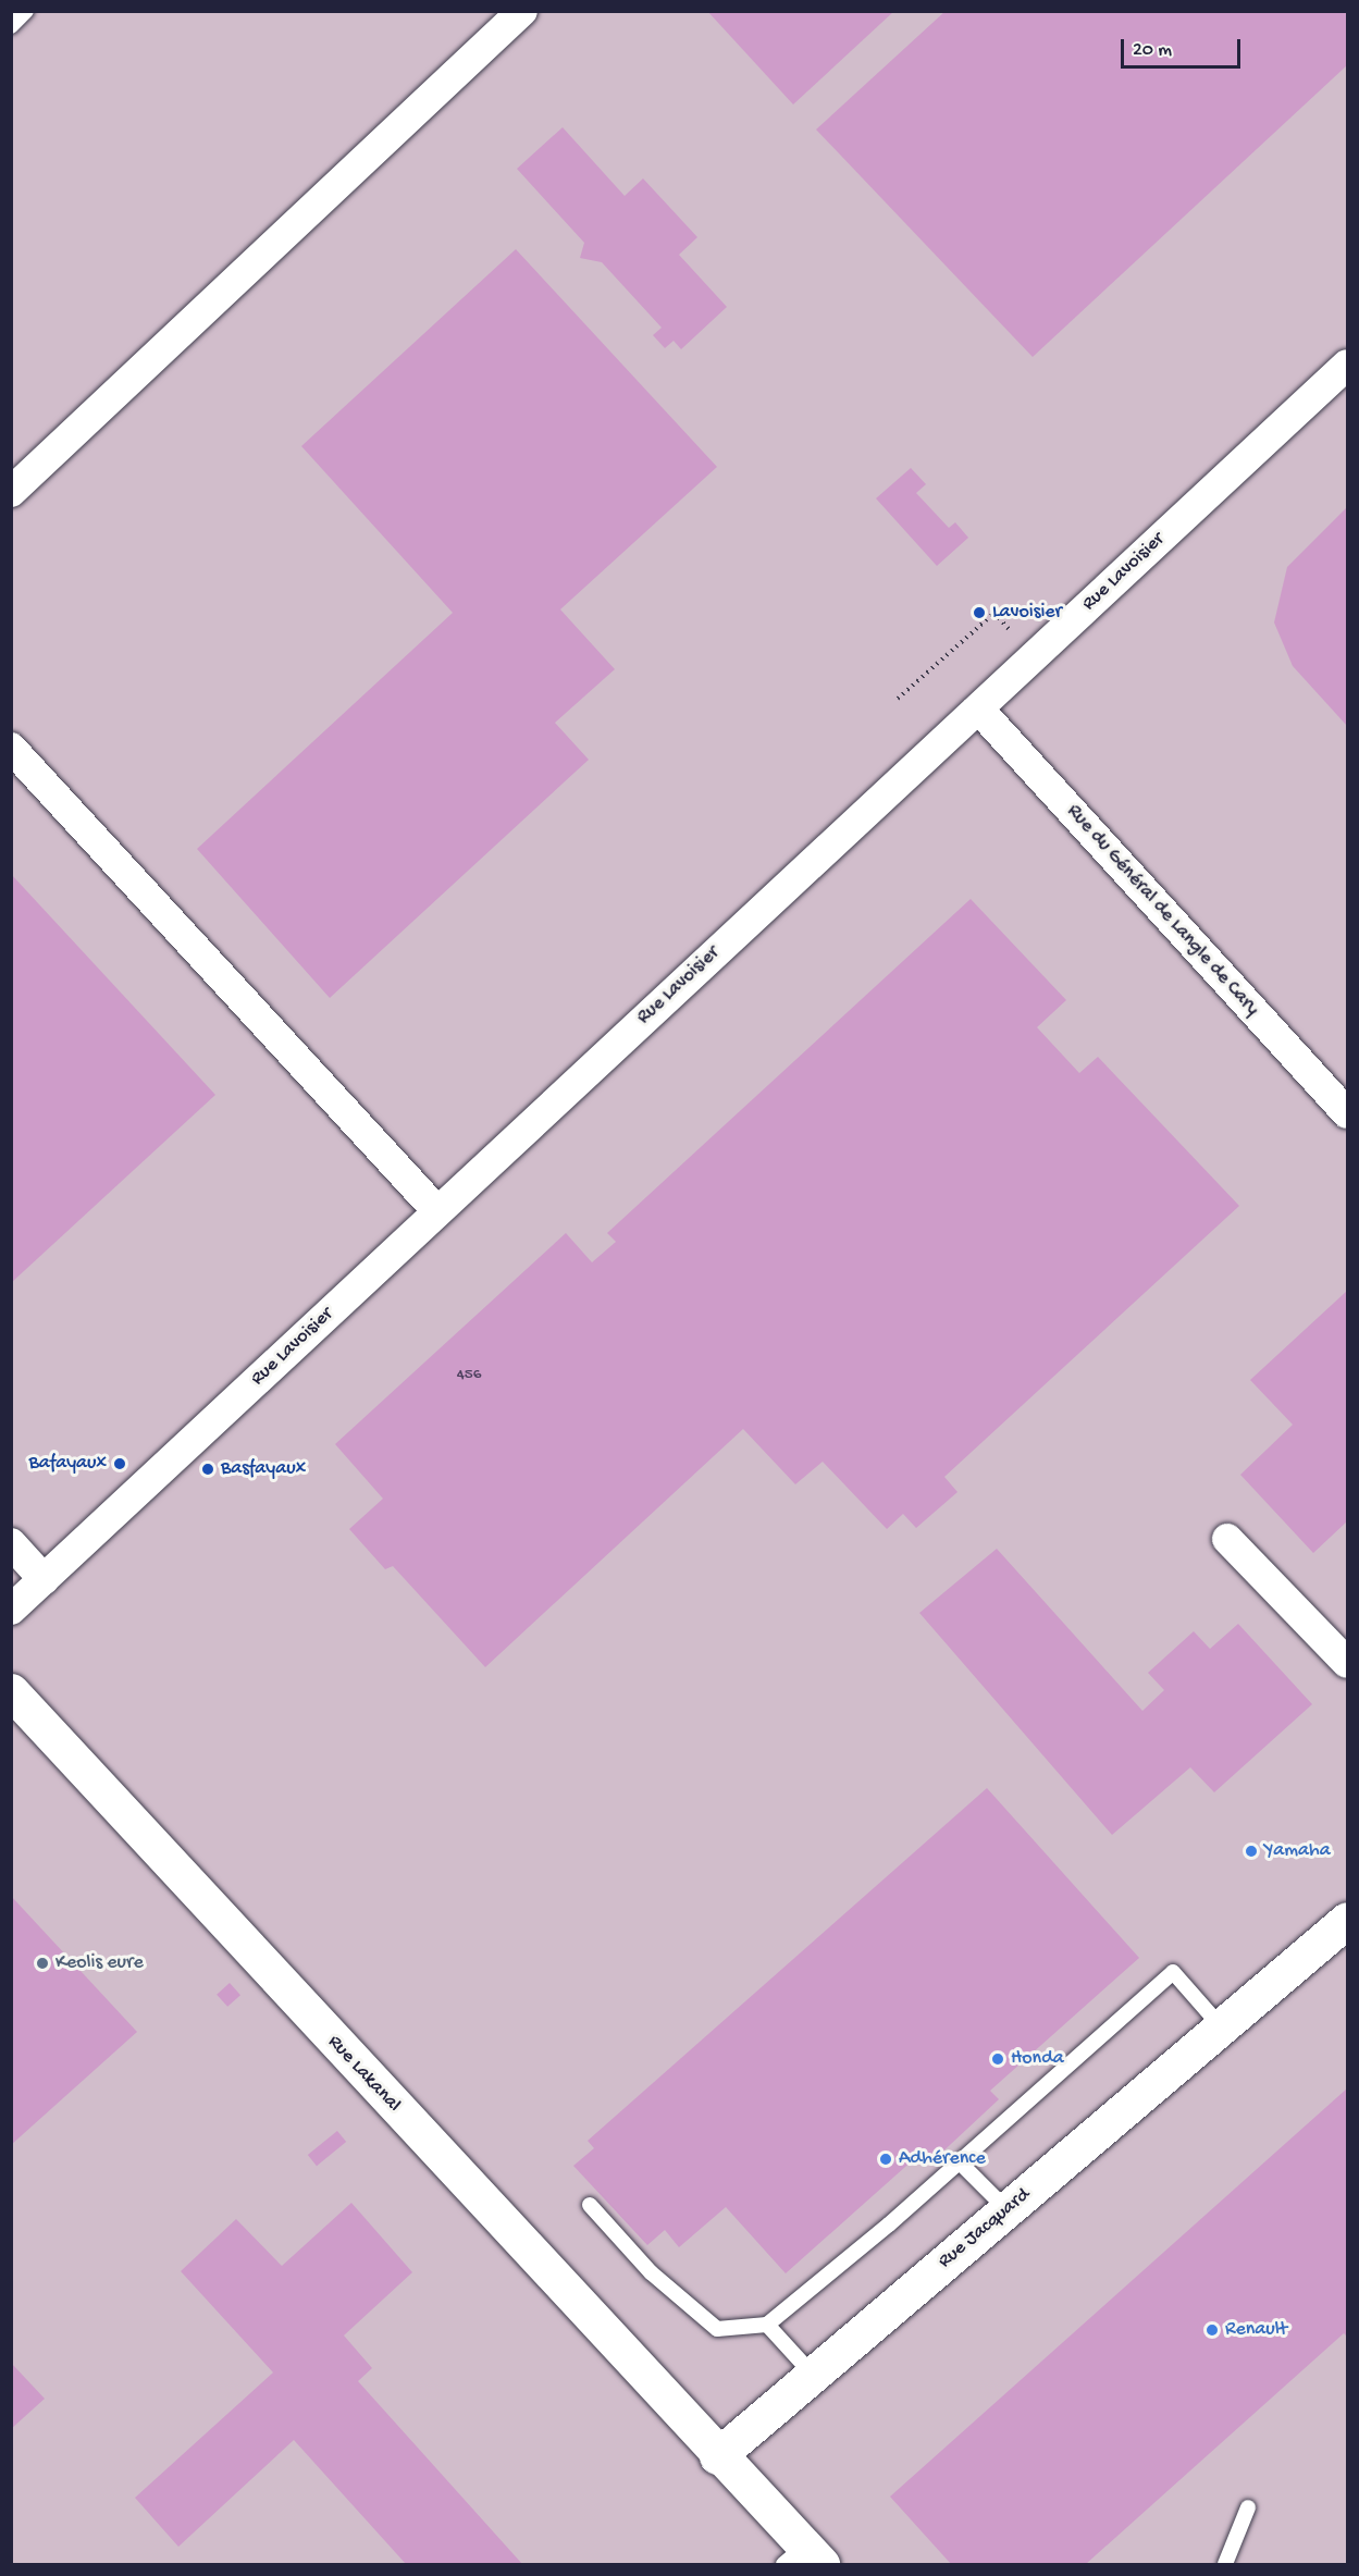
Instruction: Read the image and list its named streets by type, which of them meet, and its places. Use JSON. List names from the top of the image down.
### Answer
{
  "streets": {
    "street": [
      "Rue Lavoisier",
      "Rue du Général de Langle de Cary",
      "Rue Lakanal",
      "Rue Jacquard"
    ]
  },
  "crossings": [
    ["Rue Lavoisier", "Rue du Général de Langle de Cary"],
    ["Rue Lakanal", "Rue Jacquard"]
  ],
  "places": [
    "Lavoisier",
    "Bafayaux",
    "Basfayaux",
    "Yamaha",
    "Keolis eure",
    "Honda",
    "Adhérence",
    "Renault"
  ],
  "house_numbers": ["456"],
  "scale_bar": "20 m"
}
